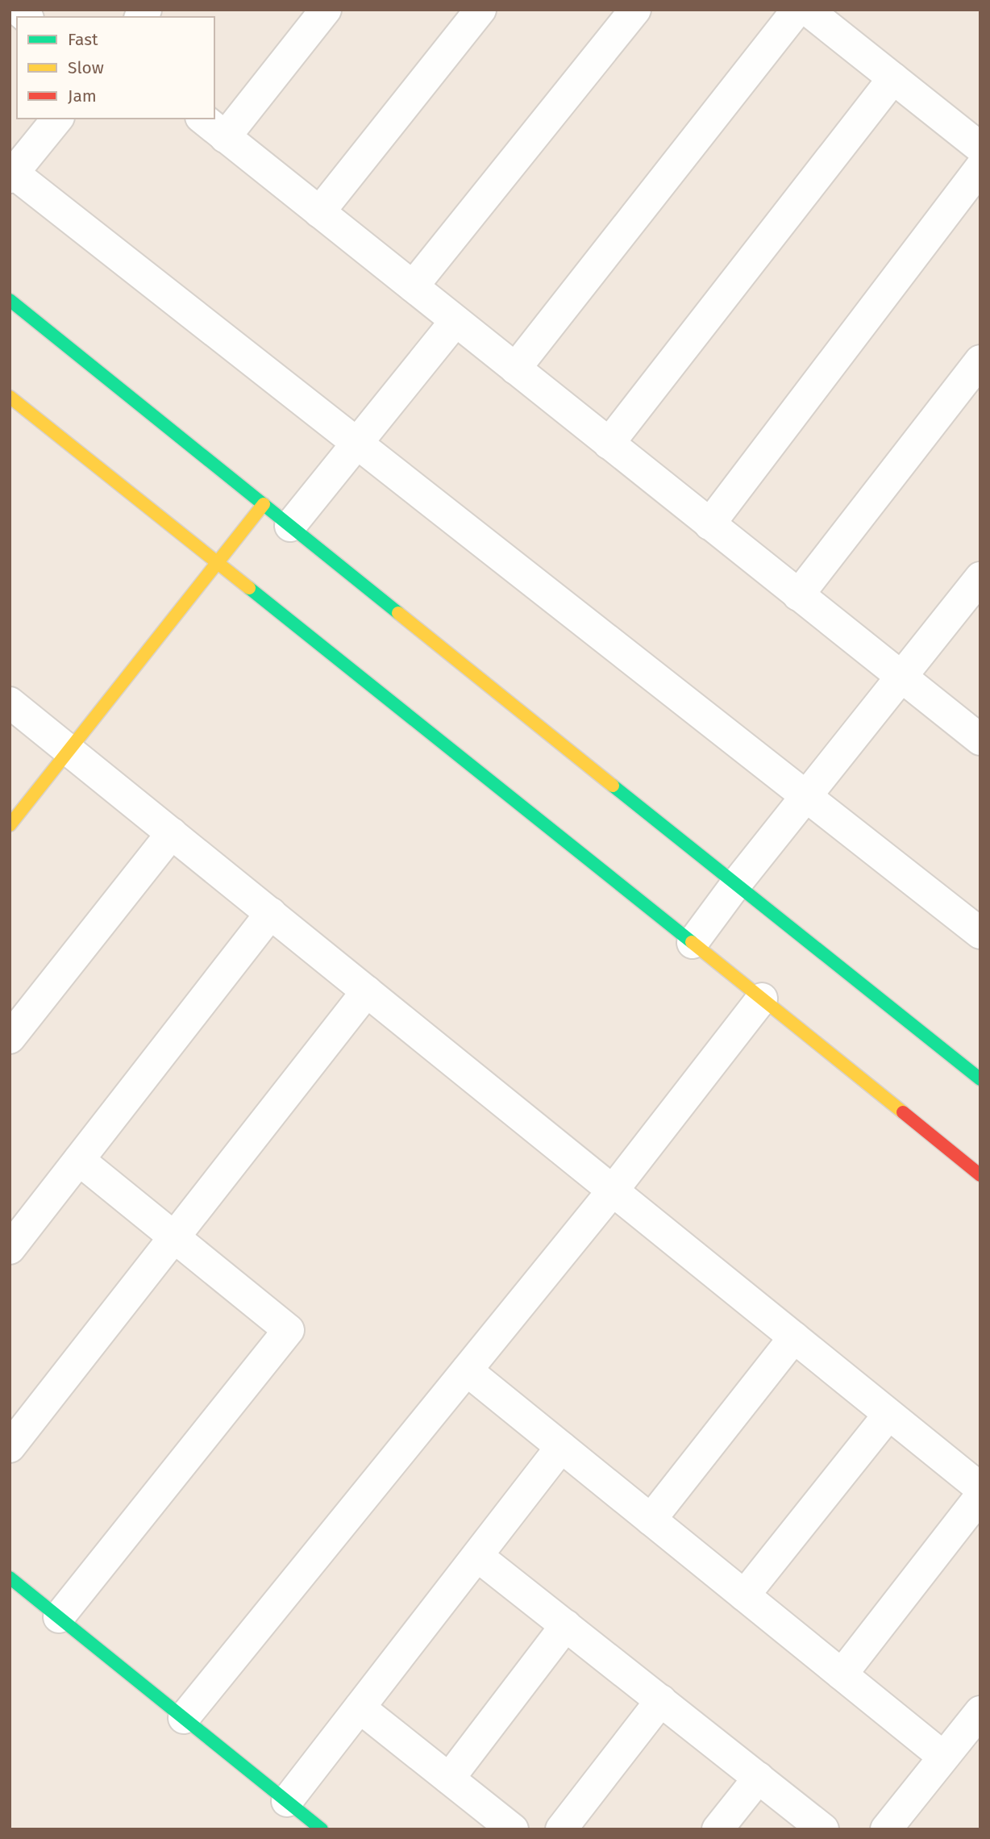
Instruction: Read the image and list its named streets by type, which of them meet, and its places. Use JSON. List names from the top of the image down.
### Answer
{
  "legend": ["Fast", "Slow", "Jam"]
}
